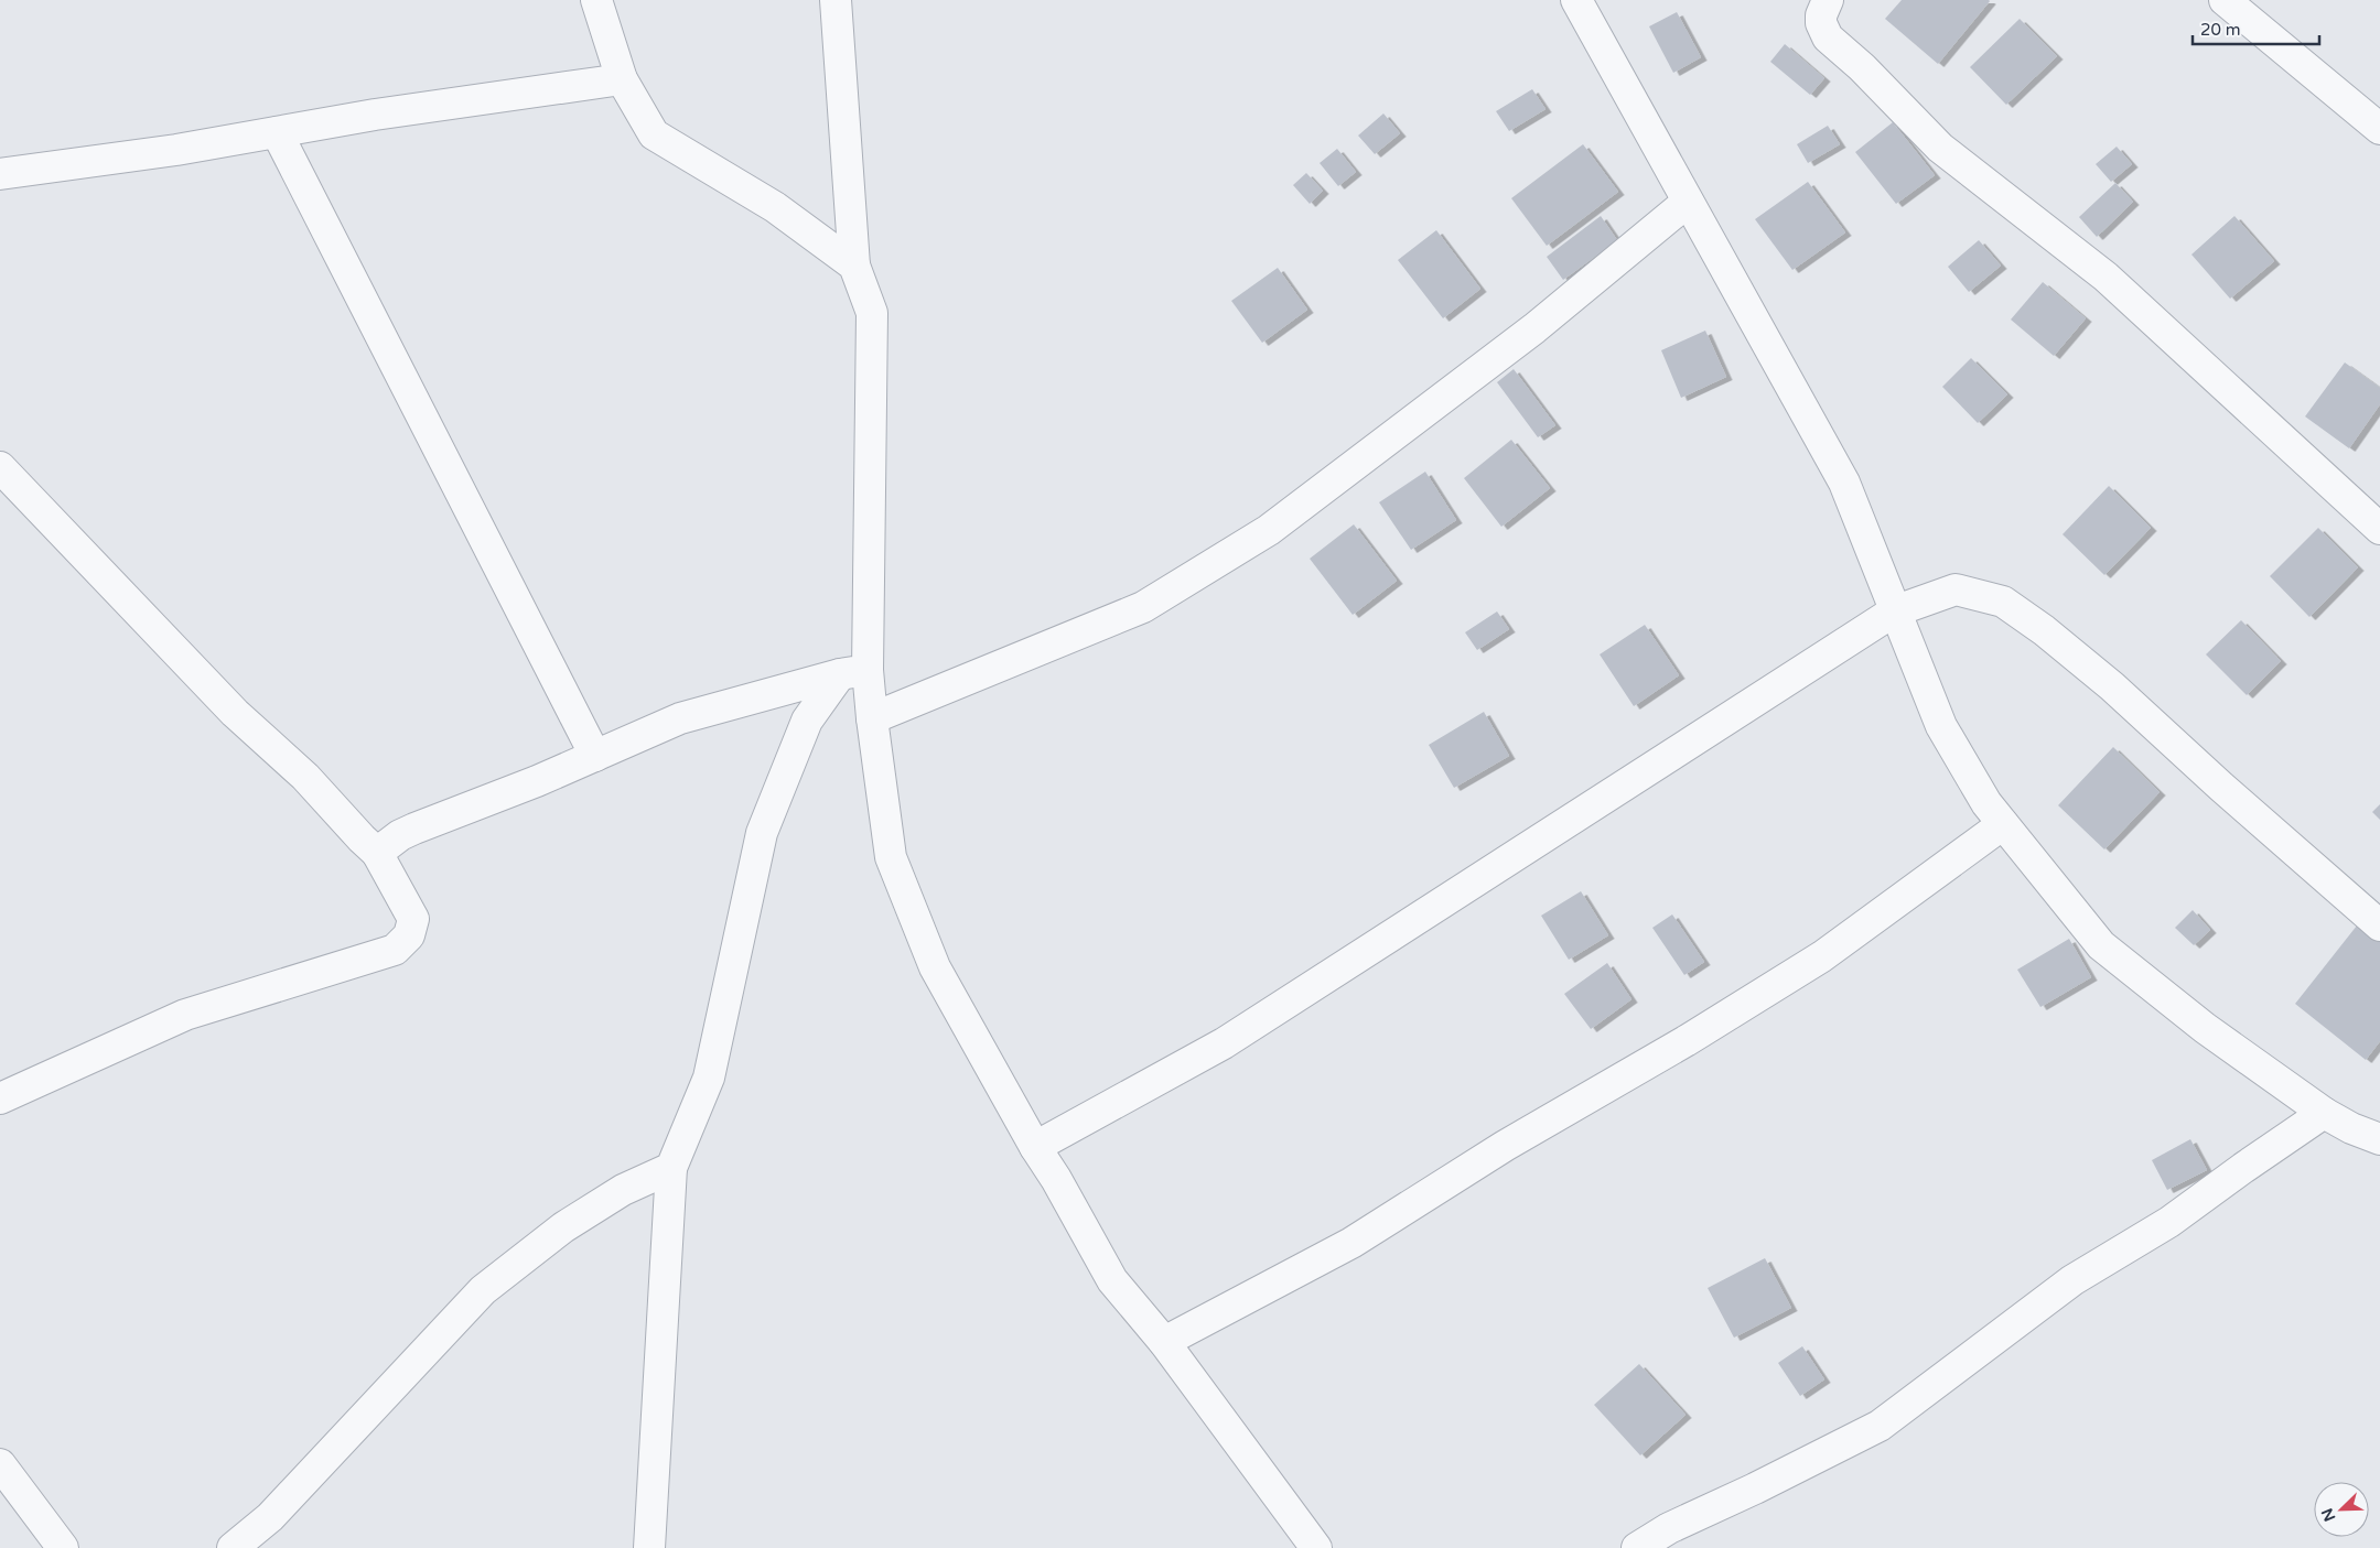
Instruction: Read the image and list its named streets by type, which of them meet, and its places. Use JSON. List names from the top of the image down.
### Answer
{
  "scale_bar": "20 m",
  "north": "bottom left"
}
